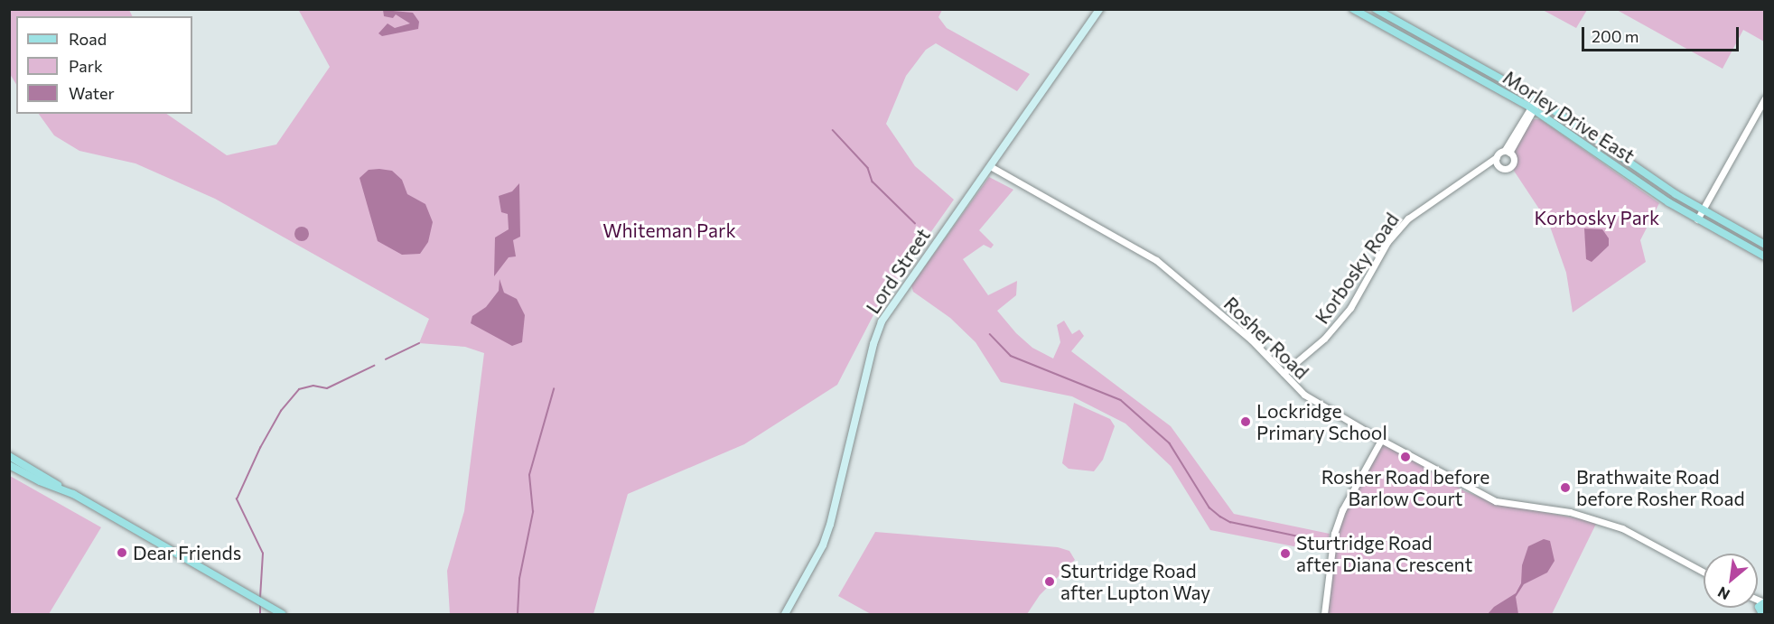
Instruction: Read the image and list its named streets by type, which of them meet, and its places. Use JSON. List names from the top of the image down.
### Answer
{
  "streets": {
    "main road": ["Morley Drive East", "Lord Street"],
    "street": ["Korbosky Road", "Rosher Road"]
  },
  "crossings": [
    ["Korbosky Road", "Rosher Road"],
    ["Lord Street", "Rosher Road"]
  ],
  "parks": ["Korbosky Park", "Whiteman Park"],
  "places": [
    "Lockridge Primary School",
    "Rosher Road before Barlow Court",
    "Brathwaite Road before Rosher Road",
    "Dear Friends",
    "Sturtridge Road after Diana Crescent",
    "Sturtridge Road after Lupton Way"
  ],
  "legend": ["Road", "Park", "Water"],
  "scale_bar": "200 m",
  "north": "bottom left"
}
